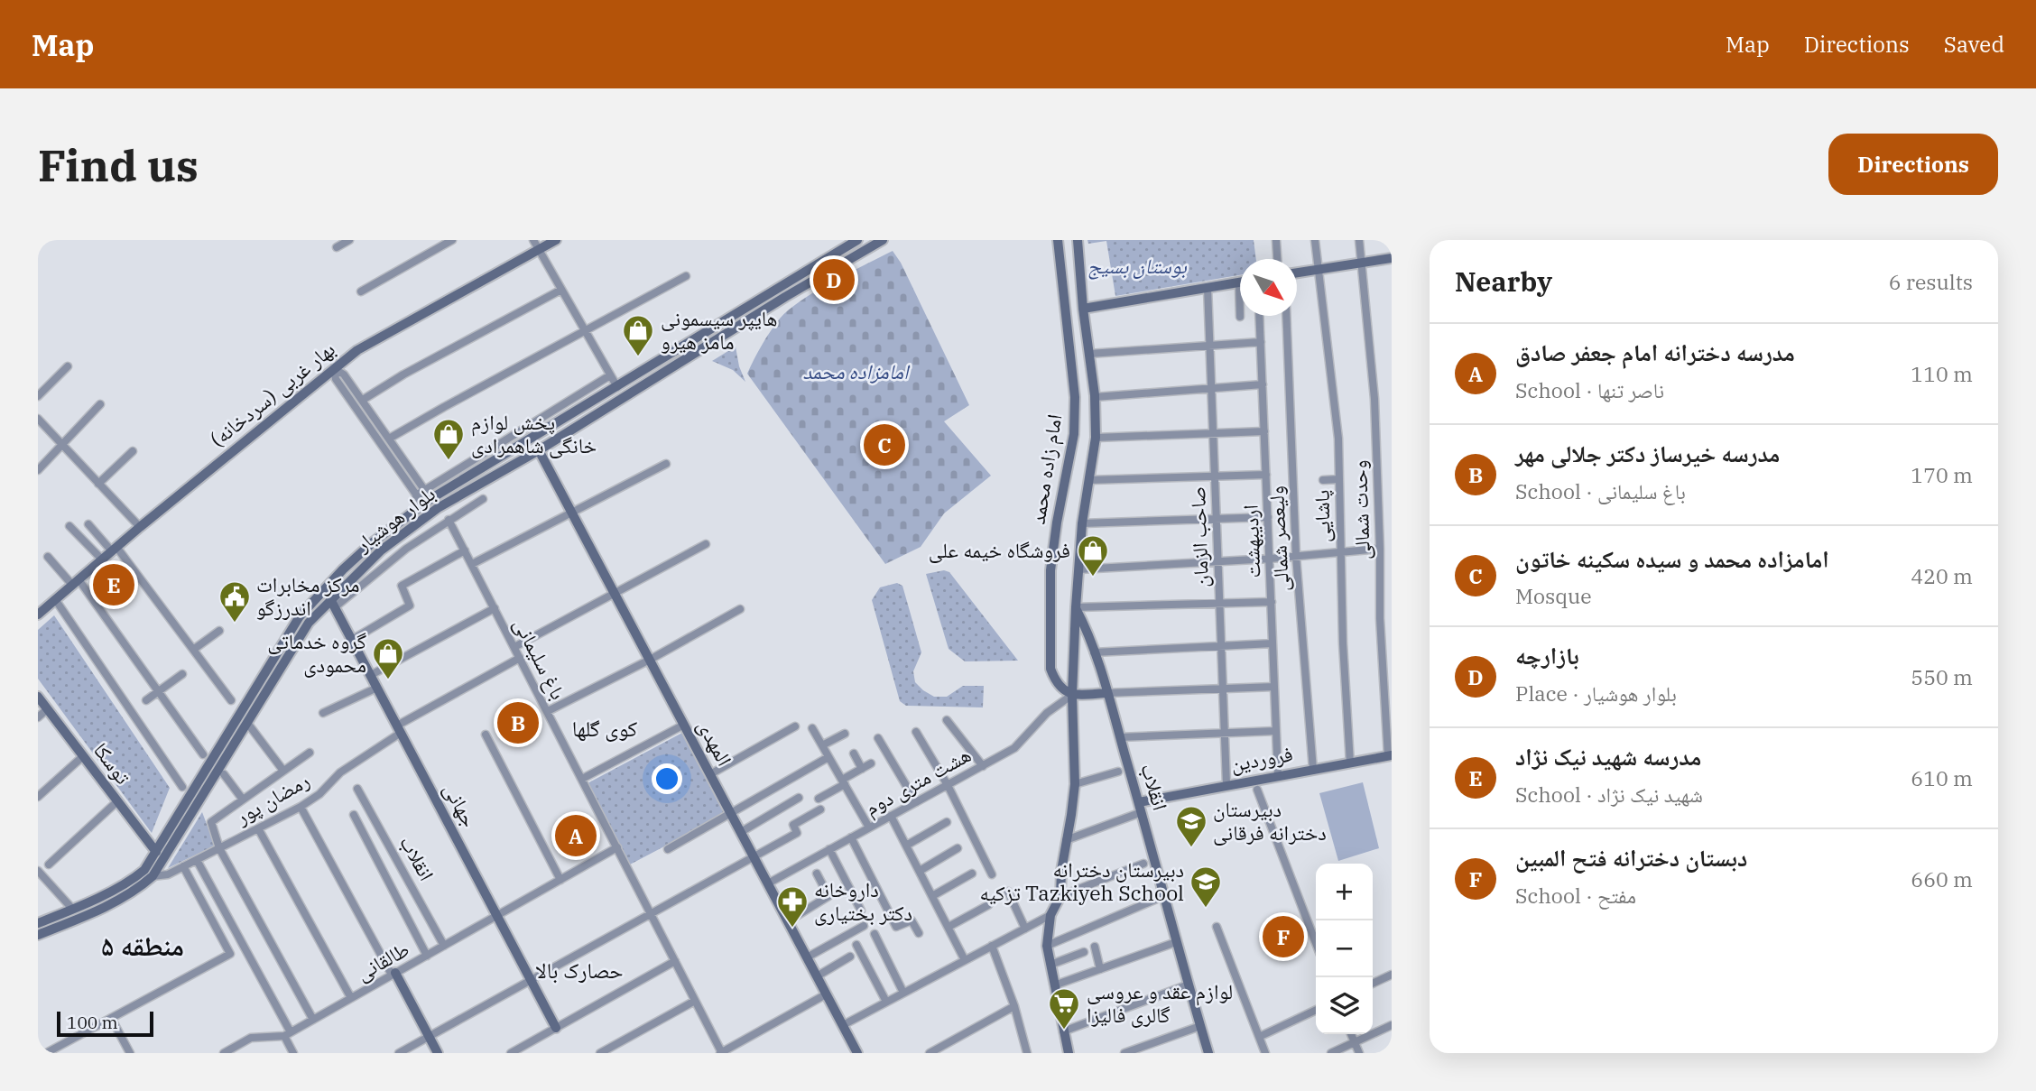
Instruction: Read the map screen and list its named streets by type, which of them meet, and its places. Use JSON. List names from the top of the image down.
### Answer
{
  "streets": {
    "street": [
      "بهار غربی (سردخانه)",
      "امام زاده محمد",
      "وحدت شمالی",
      "پاشایی",
      "بلوار هوشیار",
      "صاحب الزمان",
      "ولیعصر شمالی",
      "اردیبهشت",
      "باغ سلیمانی",
      "المهدی",
      "فروردین",
      "توسکا",
      "هشت متری دوم",
      "انقلاب",
      "رمضان پور",
      "جهانی",
      "طالقانی"
    ]
  },
  "crossings": [
    ["امام زاده محمد", "هشت متری دوم"],
    ["امام زاده محمد", "انقلاب"],
    ["وحدت شمالی", "فروردین"],
    ["پاشایی", "فروردین"],
    ["بلوار هوشیار", "المهدی"],
    ["بلوار هوشیار", "توسکا"],
    ["بلوار هوشیار", "رمضان پور"],
    ["بلوار هوشیار", "جهانی"],
    ["صاحب الزمان", "فروردین"],
    ["ولیعصر شمالی", "فروردین"],
    ["اردیبهشت", "فروردین"],
    ["باغ سلیمانی", "رمضان پور"],
    ["باغ سلیمانی", "طالقانی"],
    ["المهدی", "هشت متری دوم"],
    ["فروردین", "انقلاب"],
    ["انقلاب", "طالقانی"],
    ["رمضان پور", "جهانی"],
    ["جهانی", "طالقانی"]
  ],
  "districts": ["کوی گلها", "منطقه ۵", "حصارک بالا"],
  "parks": ["بوستان بسیج", "امامزاده محمد"],
  "places": {
    "shop": [
      "هایپر سیسمونی مامز هیرو",
      "پخش لوازم خانگی شاهمرادی",
      "فروشگاه خیمه علی",
      "گروه خدماتی محمودی"
    ],
    "public building": ["مرکز مخابرات اندرزگو"],
    "school or university": ["دبیرستان دخترانه فرقانی", "دبیرستان دخترانه تزكيه Tazkiyeh School"],
    "pharmacy": ["داروخانه دکتر بختیاری"],
    "supermarket": ["لوازم عقد و عروسی گالری فالیزا"]
  },
  "scale_bar": "100 m",
  "north": "bottom right",
  "page": {
    "header": "Map",
    "nav": ["Map", "Directions", "Saved"],
    "buttons": "Directions",
    "title": "Find us",
    "heading": ["Nearby", "6 results"],
    "pins": [
      "D",
      "C",
      "E",
      "B",
      "A",
      "F"
    ],
    "list": [
      {
        "mark": "A",
        "name": "مدرسه دخترانه امام جعفر صادق",
        "note": "School · ناصر تنها",
        "value": "110 m"
      },
      {
        "mark": "B",
        "name": "مدرسه خیرساز دکتر جلالی مهر",
        "note": "School · باغ سلیمانی",
        "value": "170 m"
      },
      {
        "mark": "C",
        "name": "امامزاده محمد و سیده سکینه خاتون",
        "note": "Mosque",
        "value": "420 m"
      },
      {
        "mark": "D",
        "name": "بازارچه",
        "note": "Place · بلوار هوشیار",
        "value": "550 m"
      },
      {
        "mark": "E",
        "name": "مدرسه شهید نیک نژاد",
        "note": "School · شهید نیک نژاد",
        "value": "610 m"
      },
      {
        "mark": "F",
        "name": "دبستان دخترانه فتح المبین",
        "note": "School · مفتح",
        "value": "660 m"
      }
    ],
    "map_buttons": ["+", "−"],
    "scale": "100 m"
  }
}
